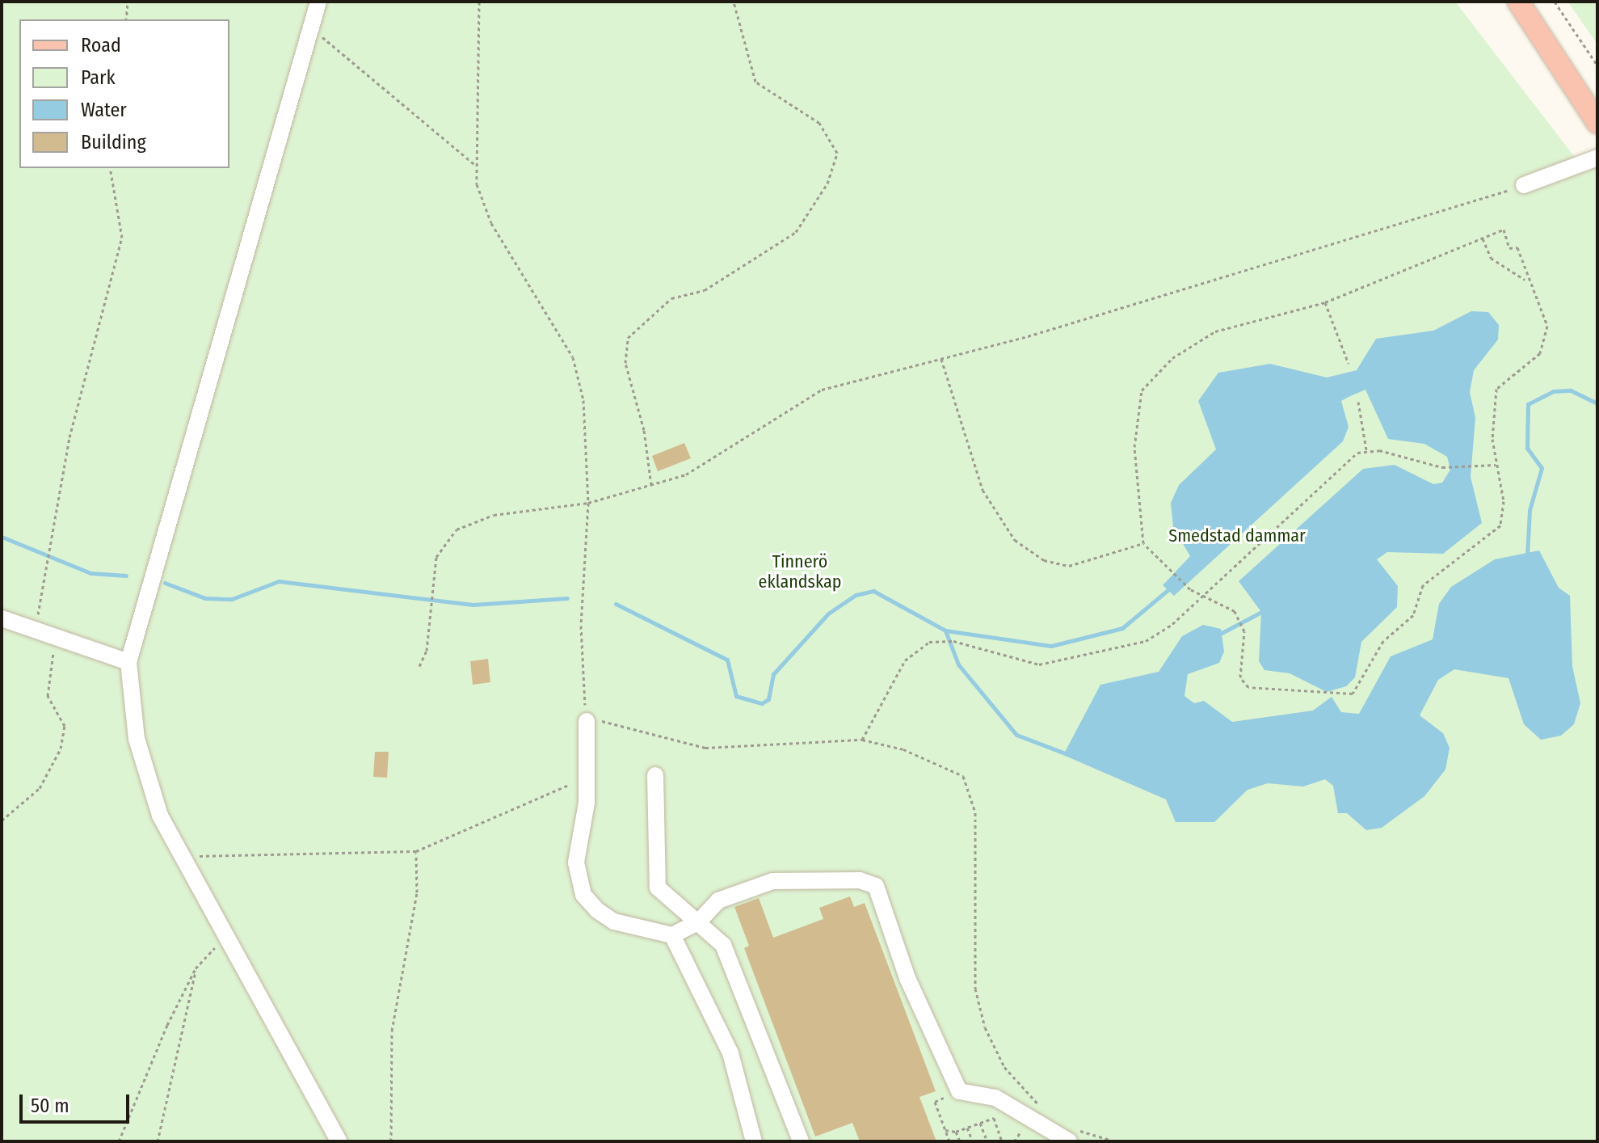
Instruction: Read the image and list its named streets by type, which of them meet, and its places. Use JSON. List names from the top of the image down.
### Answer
{
  "parks": ["Smedstad dammar", "Tinnerö eklandskap"],
  "legend": [
    "Road",
    "Park",
    "Water",
    "Building"
  ],
  "scale_bar": "50 m"
}
